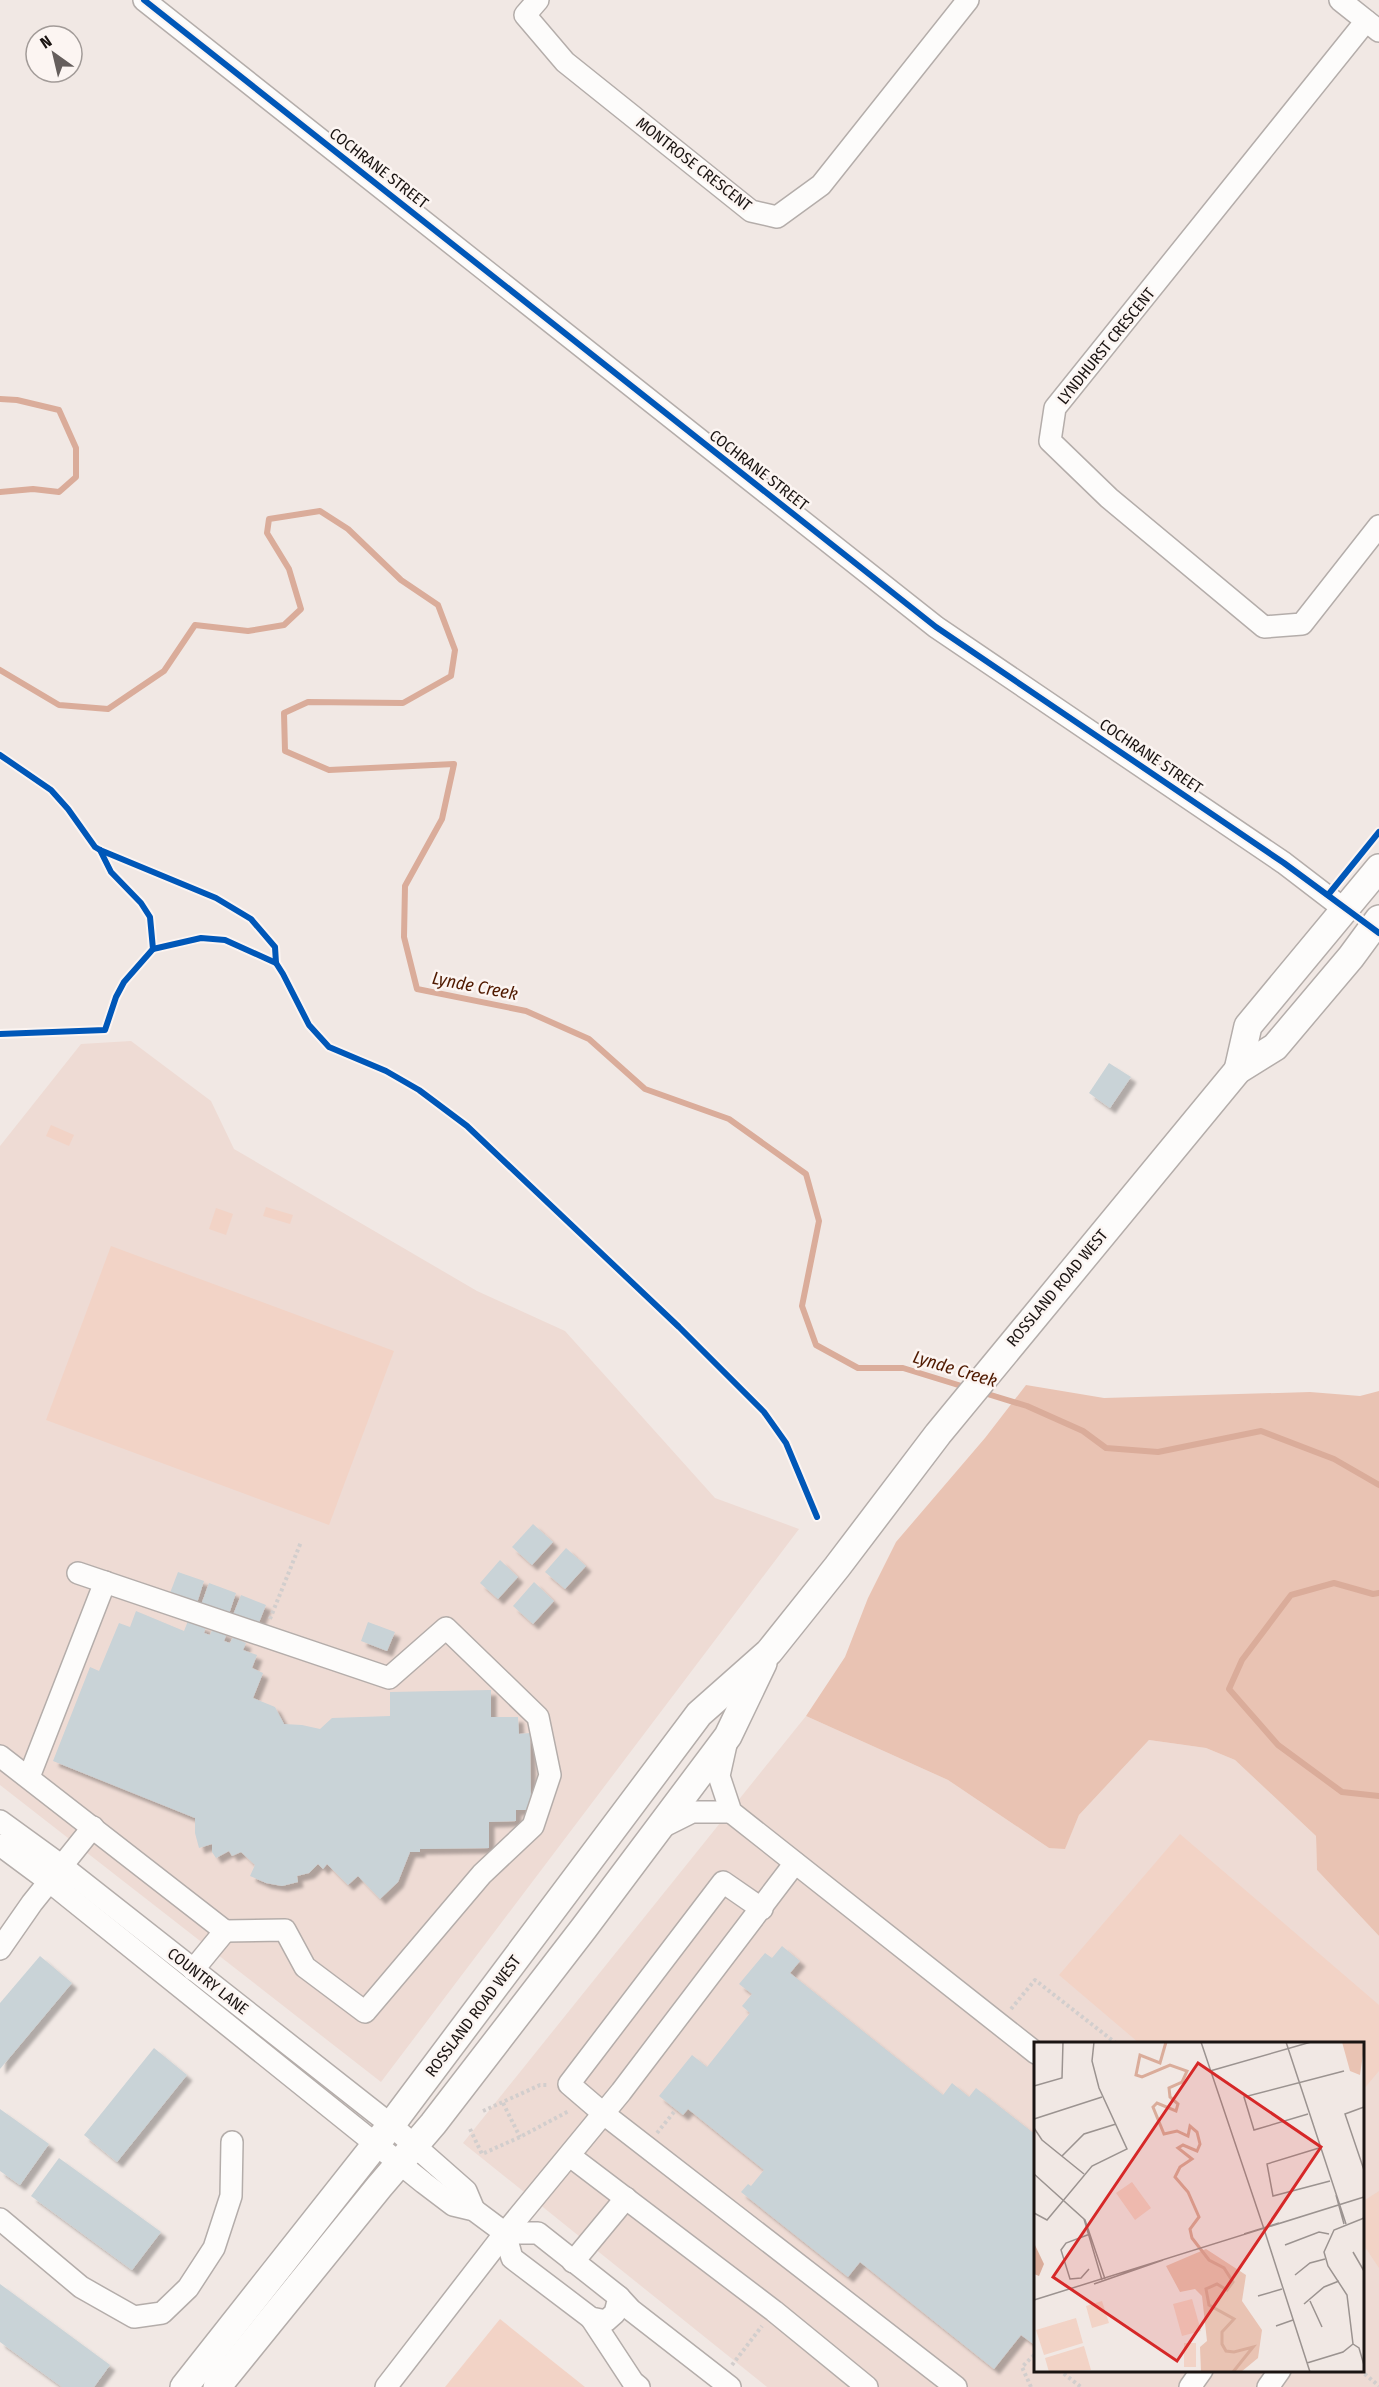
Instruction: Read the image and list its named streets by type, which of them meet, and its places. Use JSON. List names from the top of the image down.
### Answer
{
  "streets": {
    "main road": ["COCHRANE STREET", "ROSSLAND ROAD WEST"],
    "street": ["MONTROSE CRESCENT", "LYNDHURST CRESCENT", "COUNTRY LANE"]
  },
  "crossings": [
    ["COCHRANE STREET", "ROSSLAND ROAD WEST"],
    ["ROSSLAND ROAD WEST", "COUNTRY LANE"]
  ],
  "water": ["Lynde Creek"],
  "north": "top left"
}
